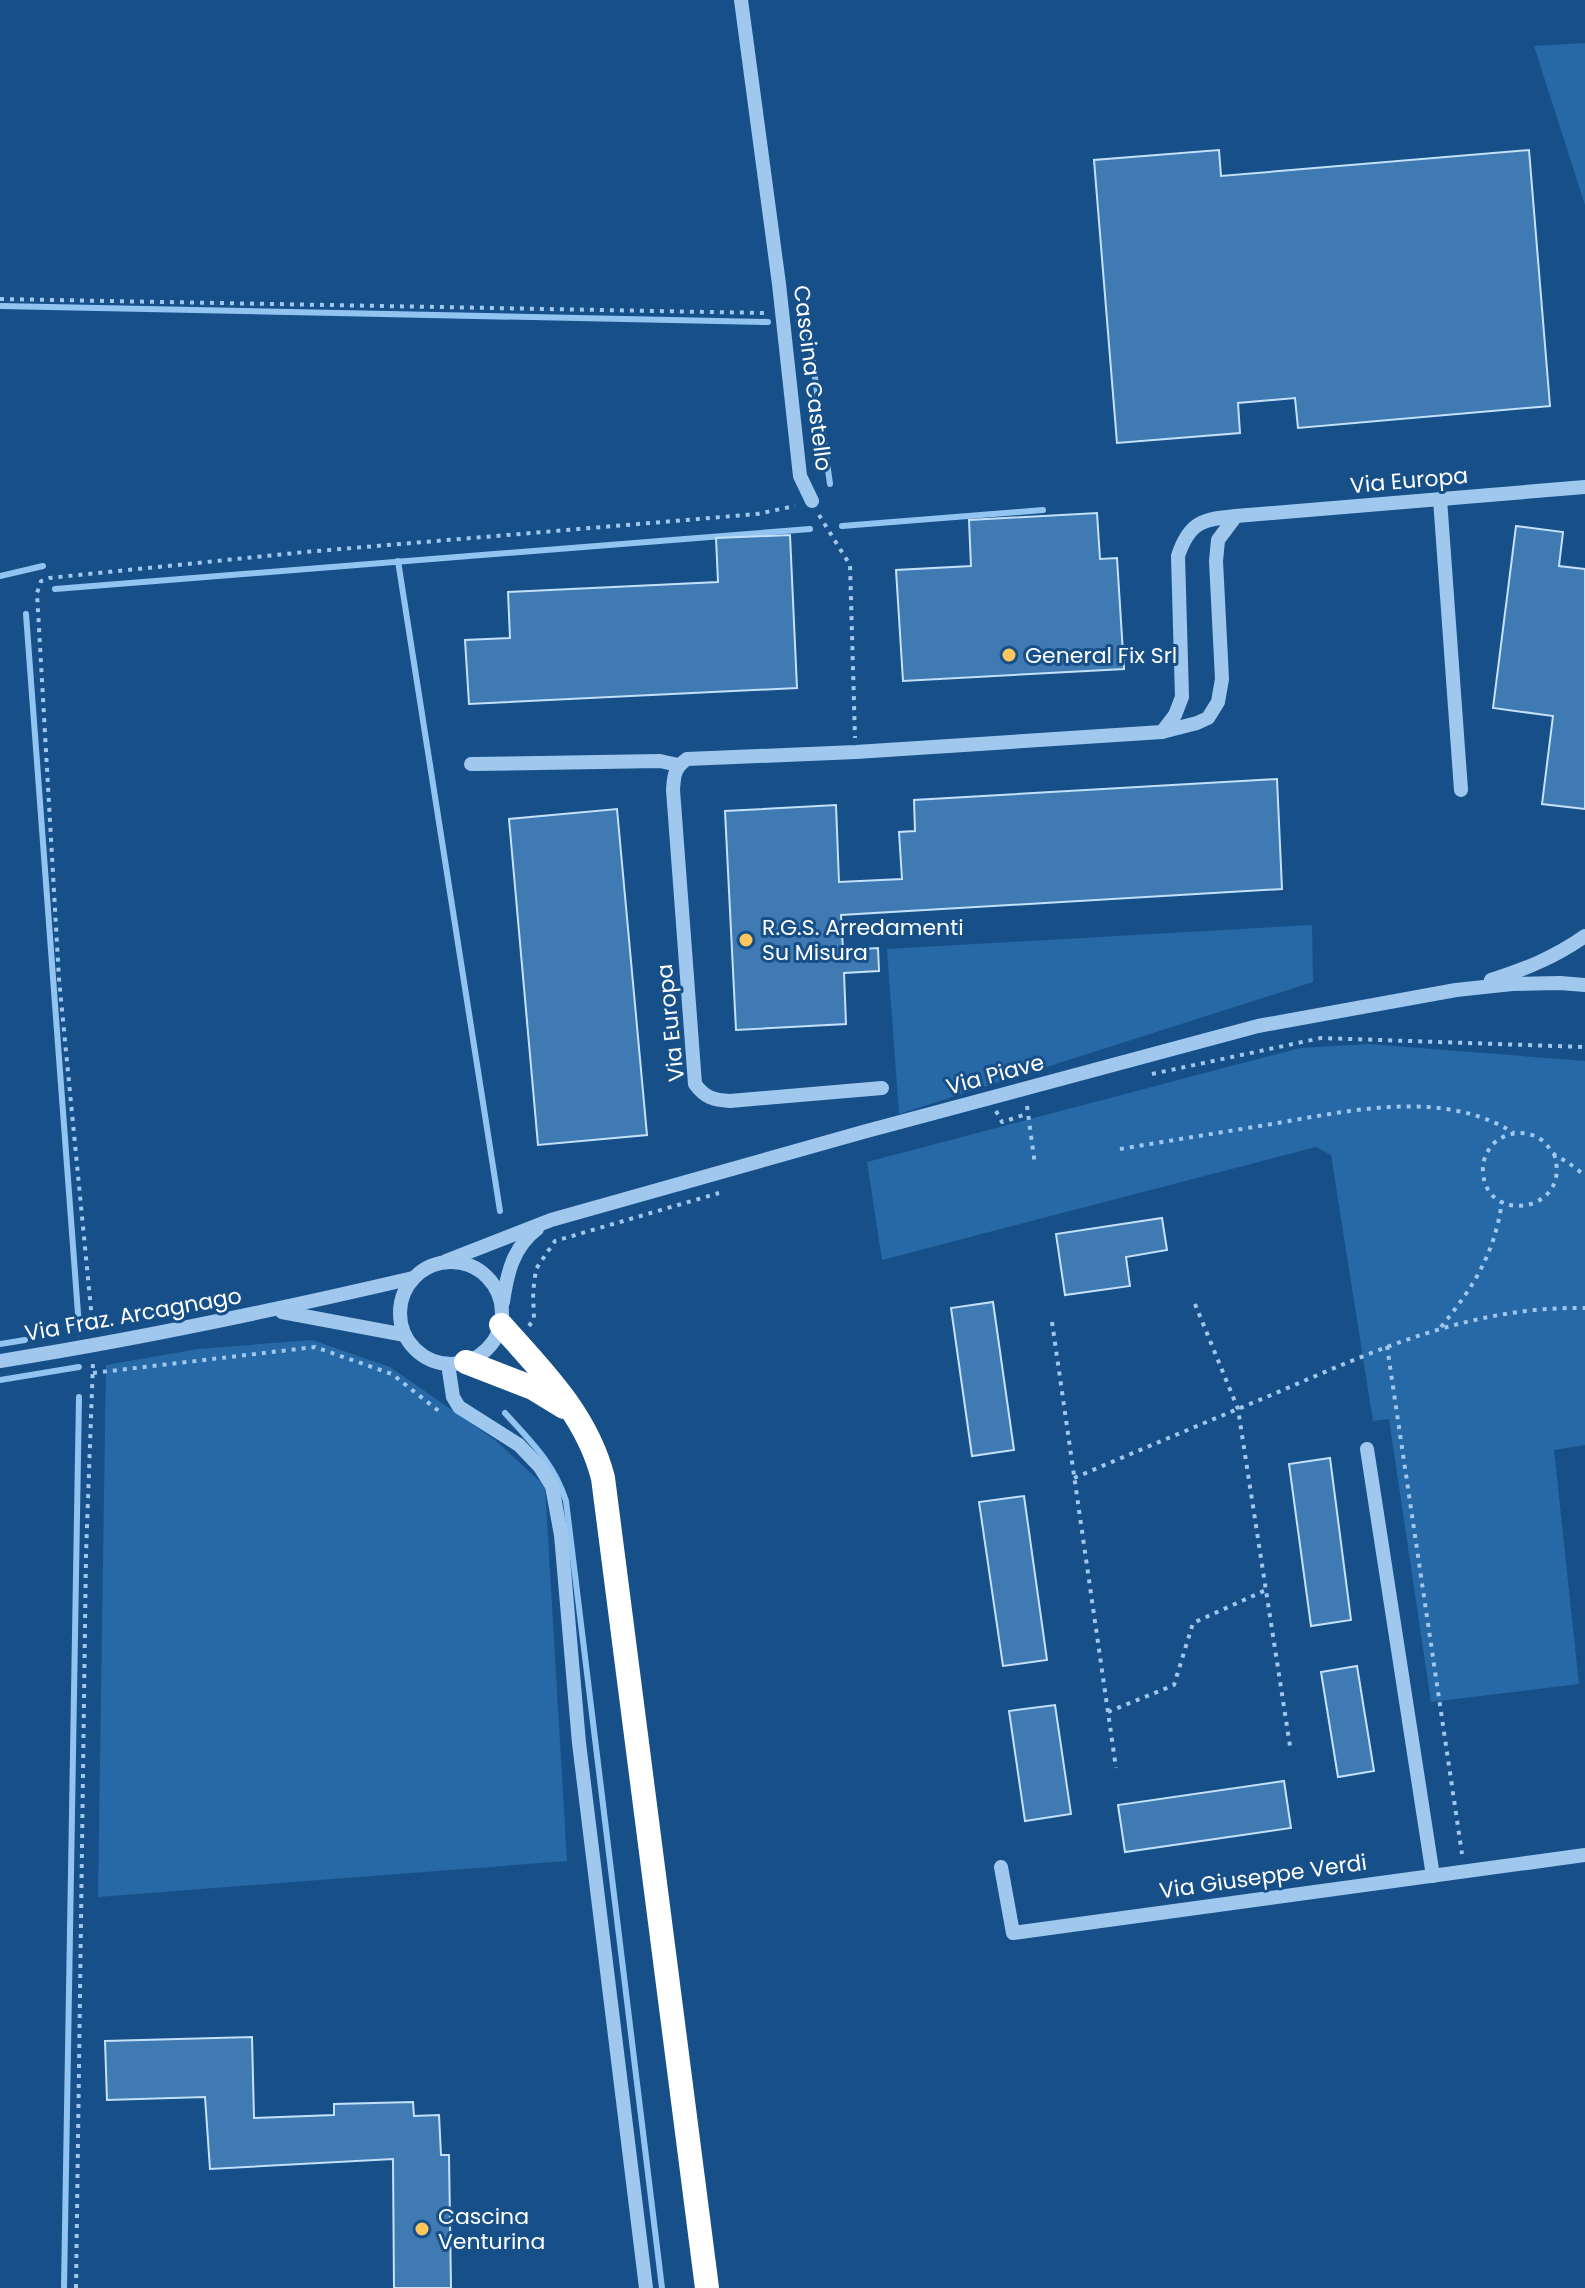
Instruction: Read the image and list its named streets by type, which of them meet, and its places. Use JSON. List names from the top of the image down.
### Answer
{
  "streets": {
    "street": [
      "Cascina Castello",
      "Via Europa",
      "Via Piave",
      "Via Fraz. Arcagnago",
      "Via Giuseppe Verdi"
    ]
  },
  "crossings": [
    ["Via Piave", "Via Fraz. Arcagnago"]
  ],
  "places": ["General Fix Srl", "R.G.S. Arredamenti Su Misura", "Cascina Venturina"]
}
